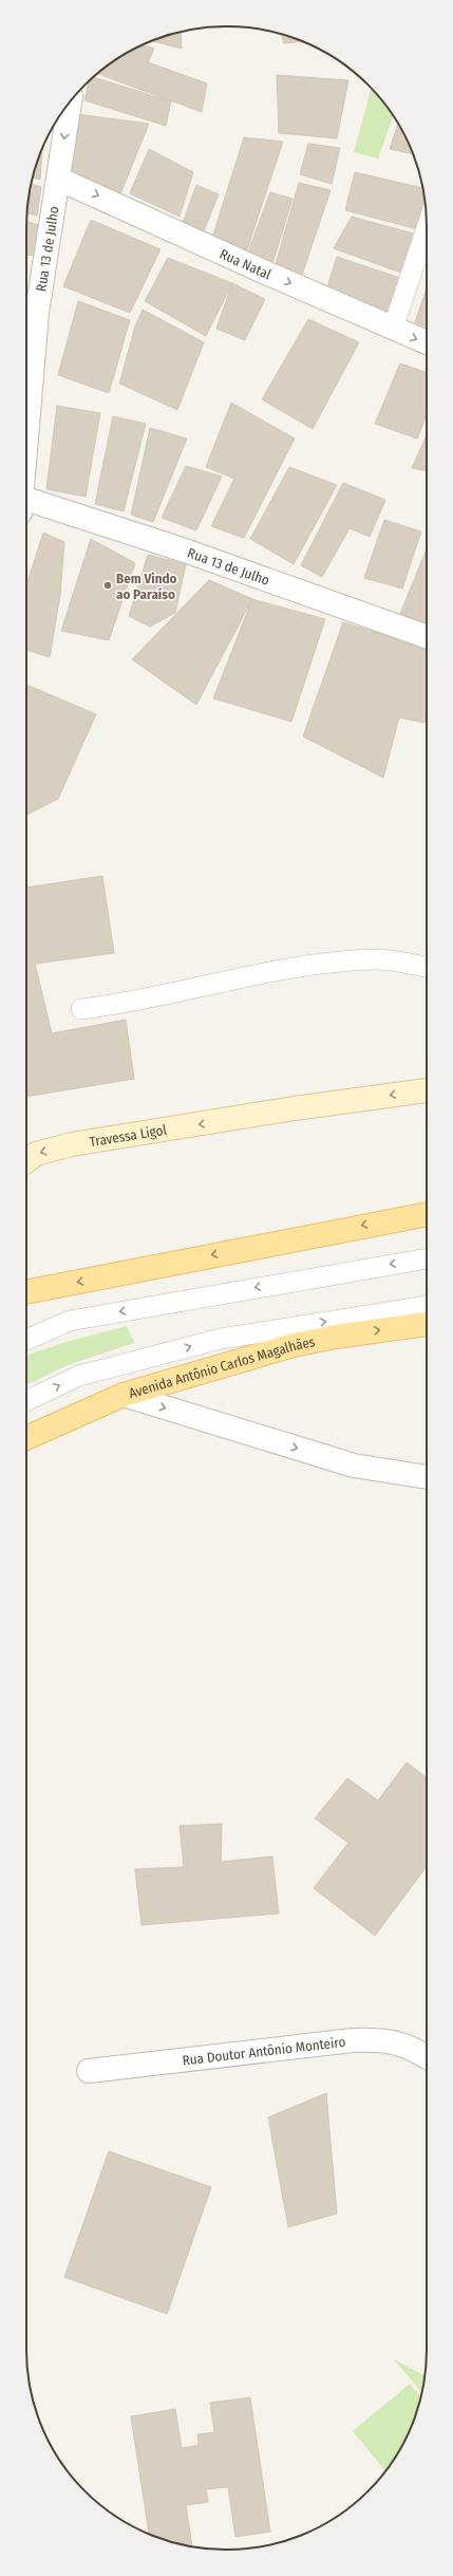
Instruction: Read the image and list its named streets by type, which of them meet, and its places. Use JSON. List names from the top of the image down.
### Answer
{
  "streets": {
    "main road": ["Travessa Ligol", "Avenida Antônio Carlos Magalhães"],
    "street": ["Rua 13 de Julho", "Rua Natal", "Rua Doutor Antônio Monteiro"]
  },
  "crossings": [
    ["Rua 13 de Julho", "Rua Natal"]
  ],
  "one_way": ["Rua Natal"],
  "places": ["Bem Vindo ao Paraíso"]
}
